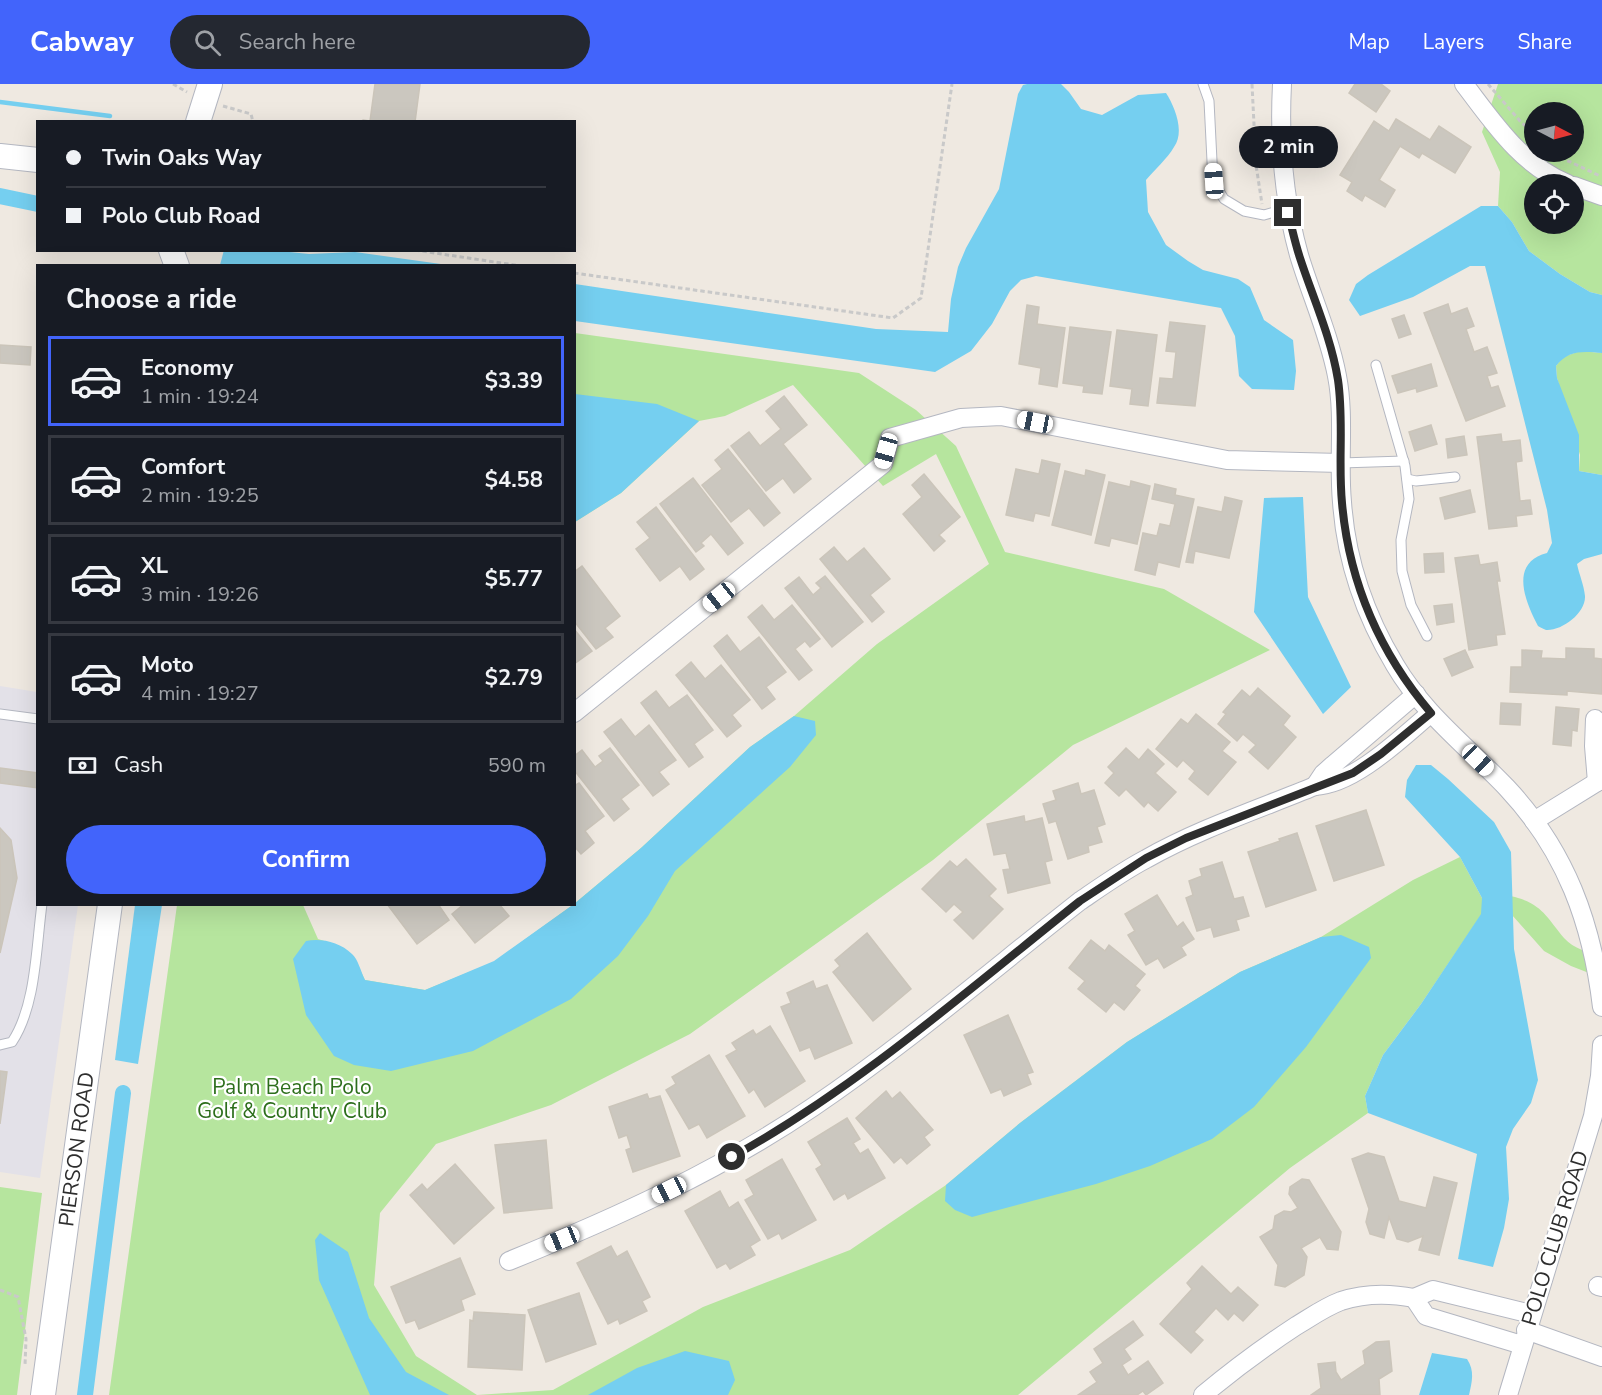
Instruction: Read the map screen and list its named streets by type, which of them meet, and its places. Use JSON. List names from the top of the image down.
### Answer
{
  "streets": {
    "street": ["PIERSON ROAD", "POLO CLUB ROAD"]
  },
  "parks": ["Palm Beach Polo Golf & Country Club"],
  "north": "right",
  "page": {
    "header": "Cabway",
    "search": "Search here",
    "nav": ["Map", "Layers", "Share"],
    "banner": ["Twin Oaks Way", "Polo Club Road"],
    "bubble": "2 min",
    "heading": "Choose a ride",
    "list": [
      {
        "name": "Economy",
        "note": "1 min · 19:24",
        "value": "$3.39"
      },
      {
        "name": "Comfort",
        "note": "2 min · 19:25",
        "value": "$4.58"
      },
      {
        "name": "XL",
        "note": "3 min · 19:26",
        "value": "$5.77"
      },
      {
        "name": "Moto",
        "note": "4 min · 19:27",
        "value": "$2.79"
      }
    ],
    "pay": ["Cash", "590 m"],
    "buttons": "Confirm"
  }
}
